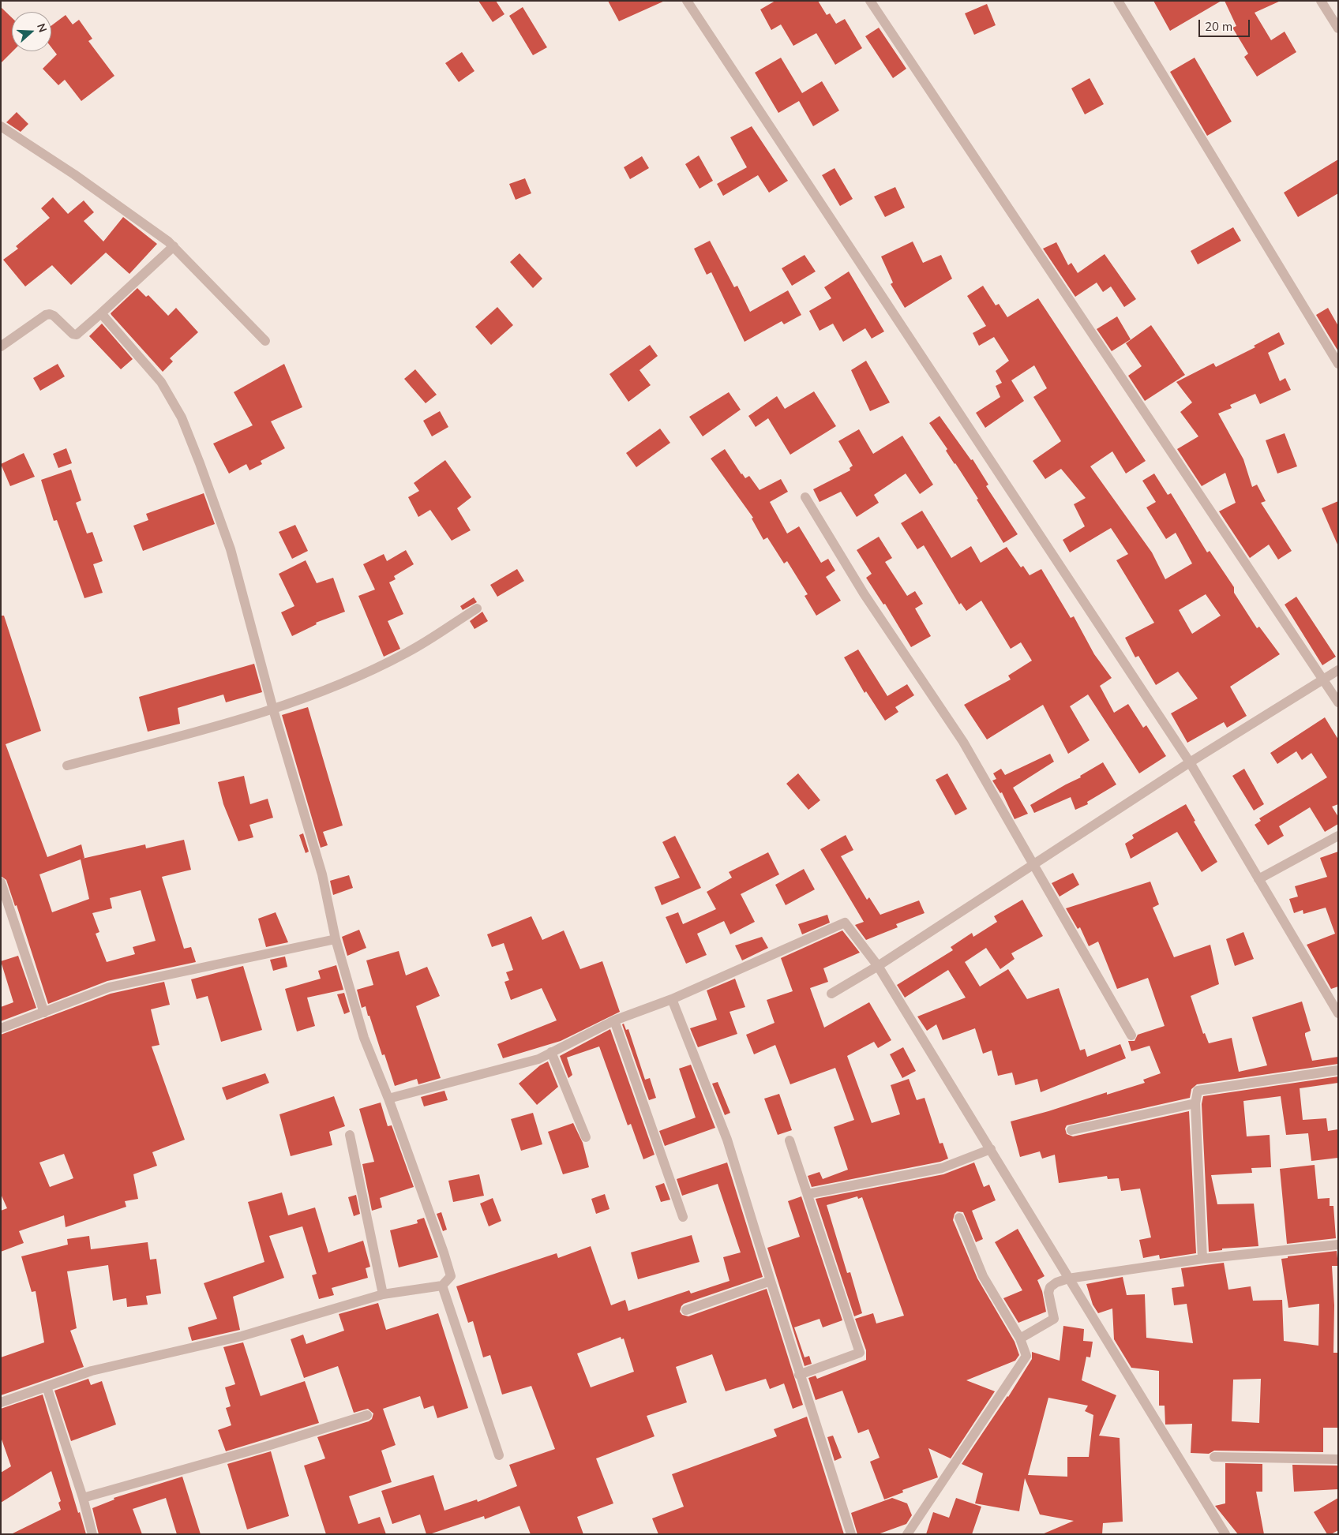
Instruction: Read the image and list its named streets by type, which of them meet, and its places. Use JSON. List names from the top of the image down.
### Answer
{
  "scale_bar": "20 m",
  "north": "right"
}
